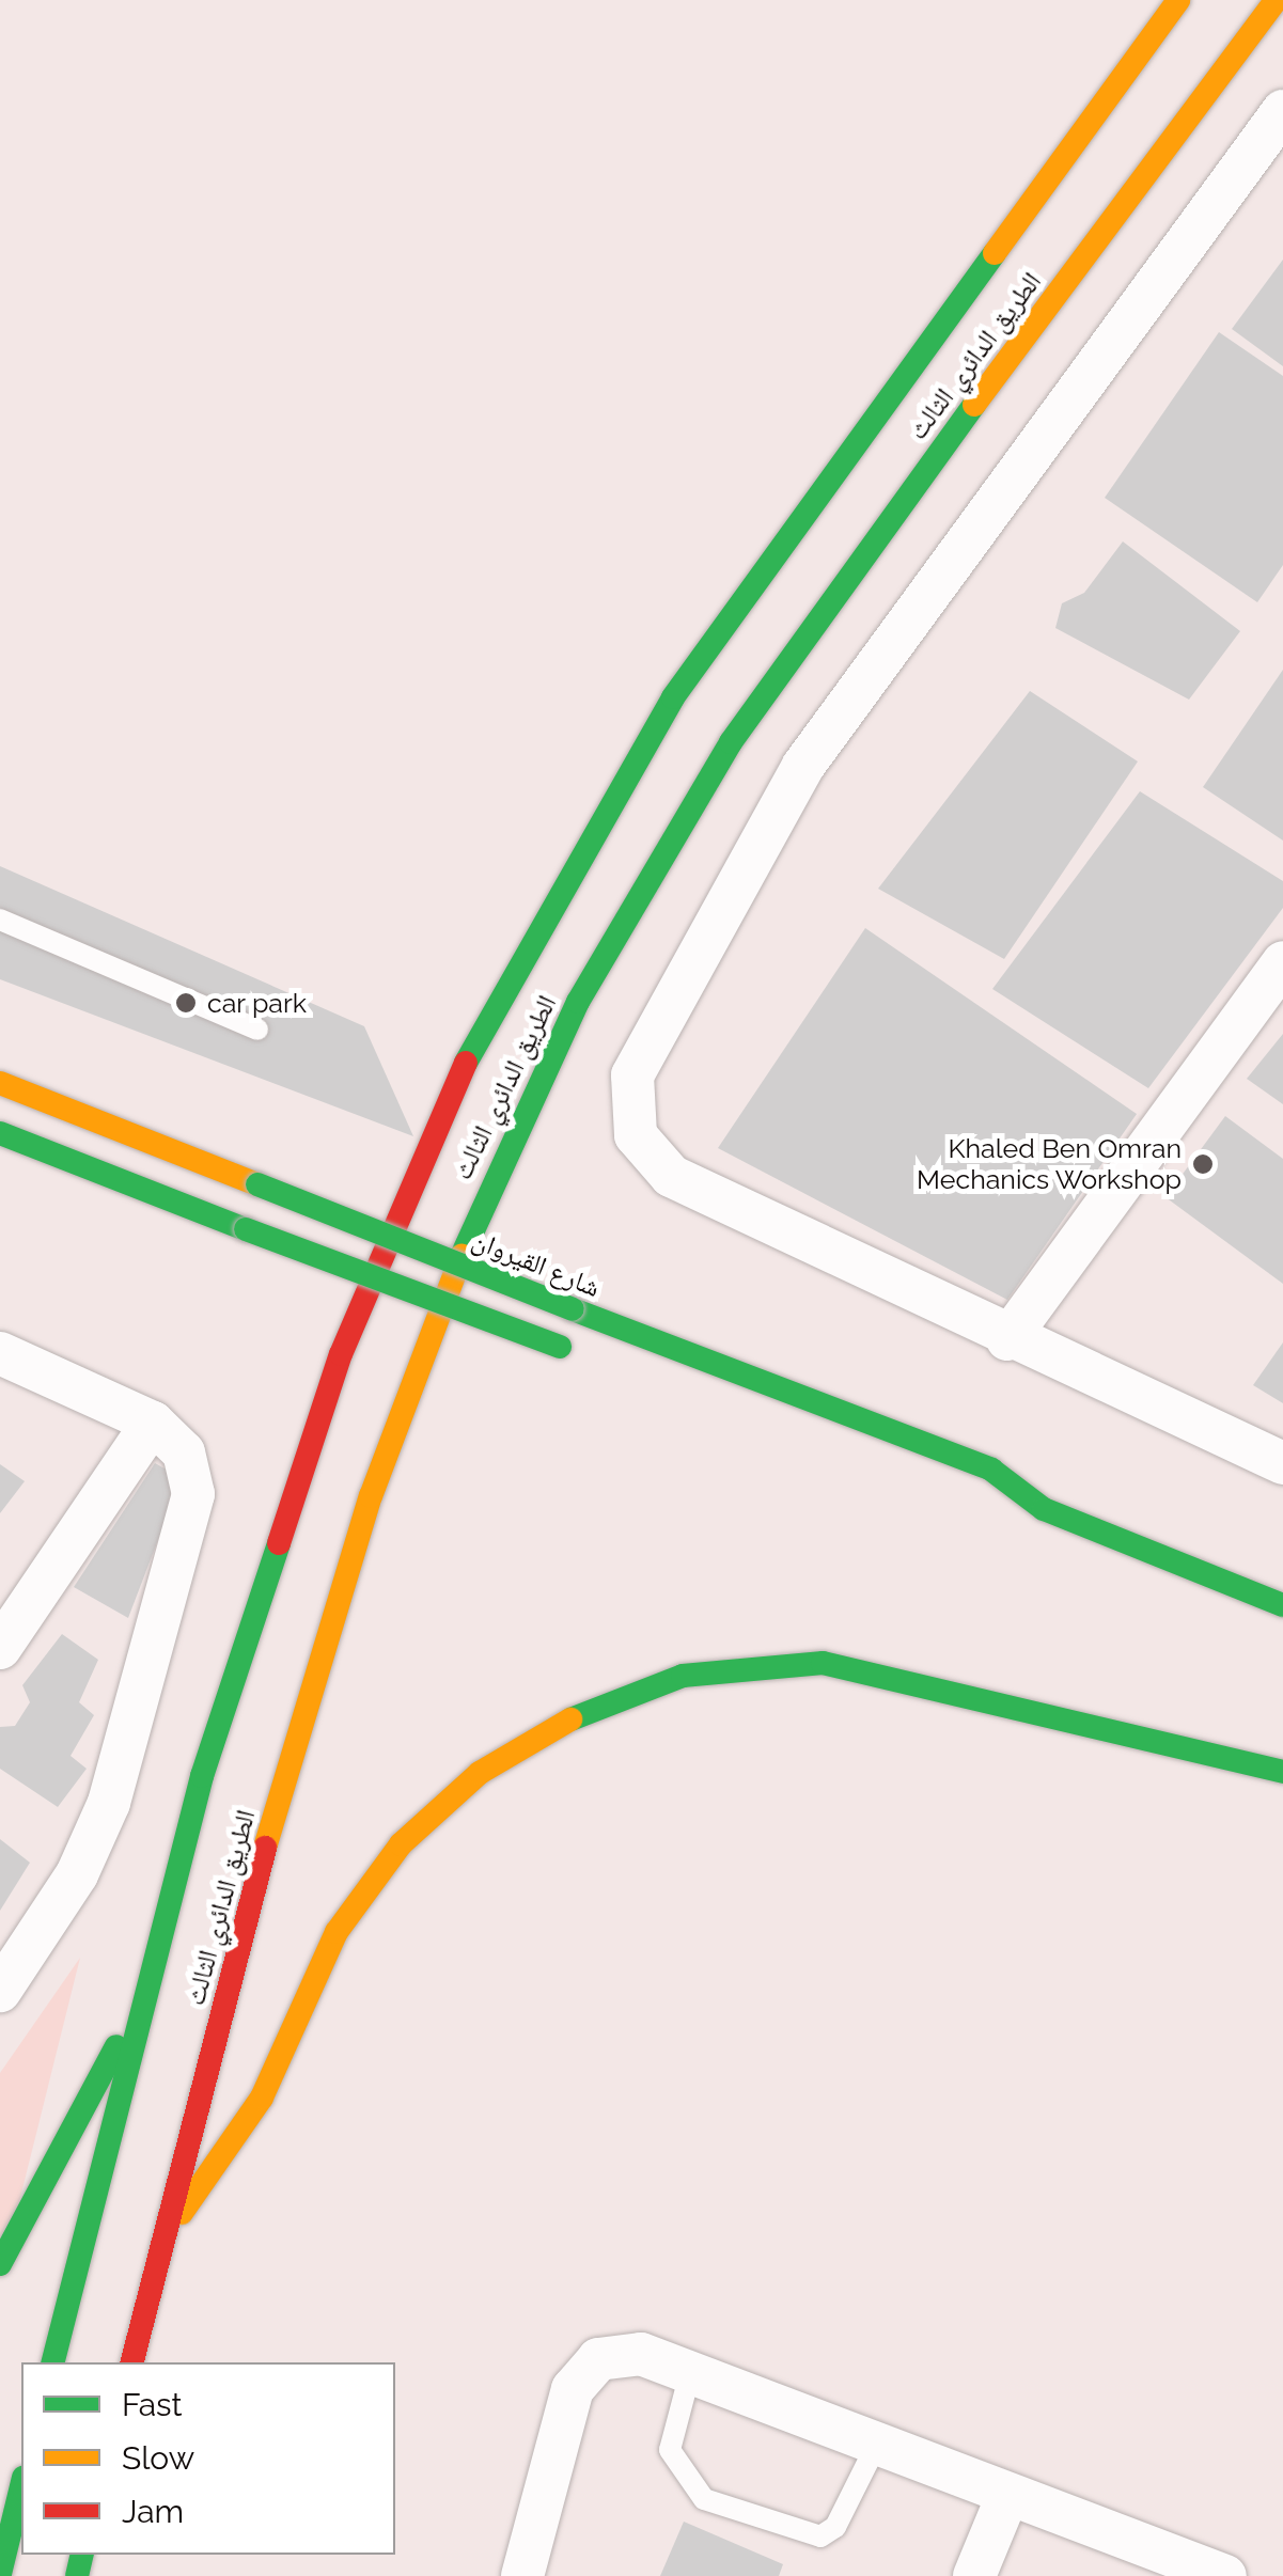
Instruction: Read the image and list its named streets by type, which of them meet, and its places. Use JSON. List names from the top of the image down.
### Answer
{
  "streets": {
    "main road": ["الطريق الدائري الثالث", "شارع القيروان"]
  },
  "places": ["car park", "Khaled Ben Omran Mechanics Workshop"],
  "legend": ["Fast", "Slow", "Jam"]
}
